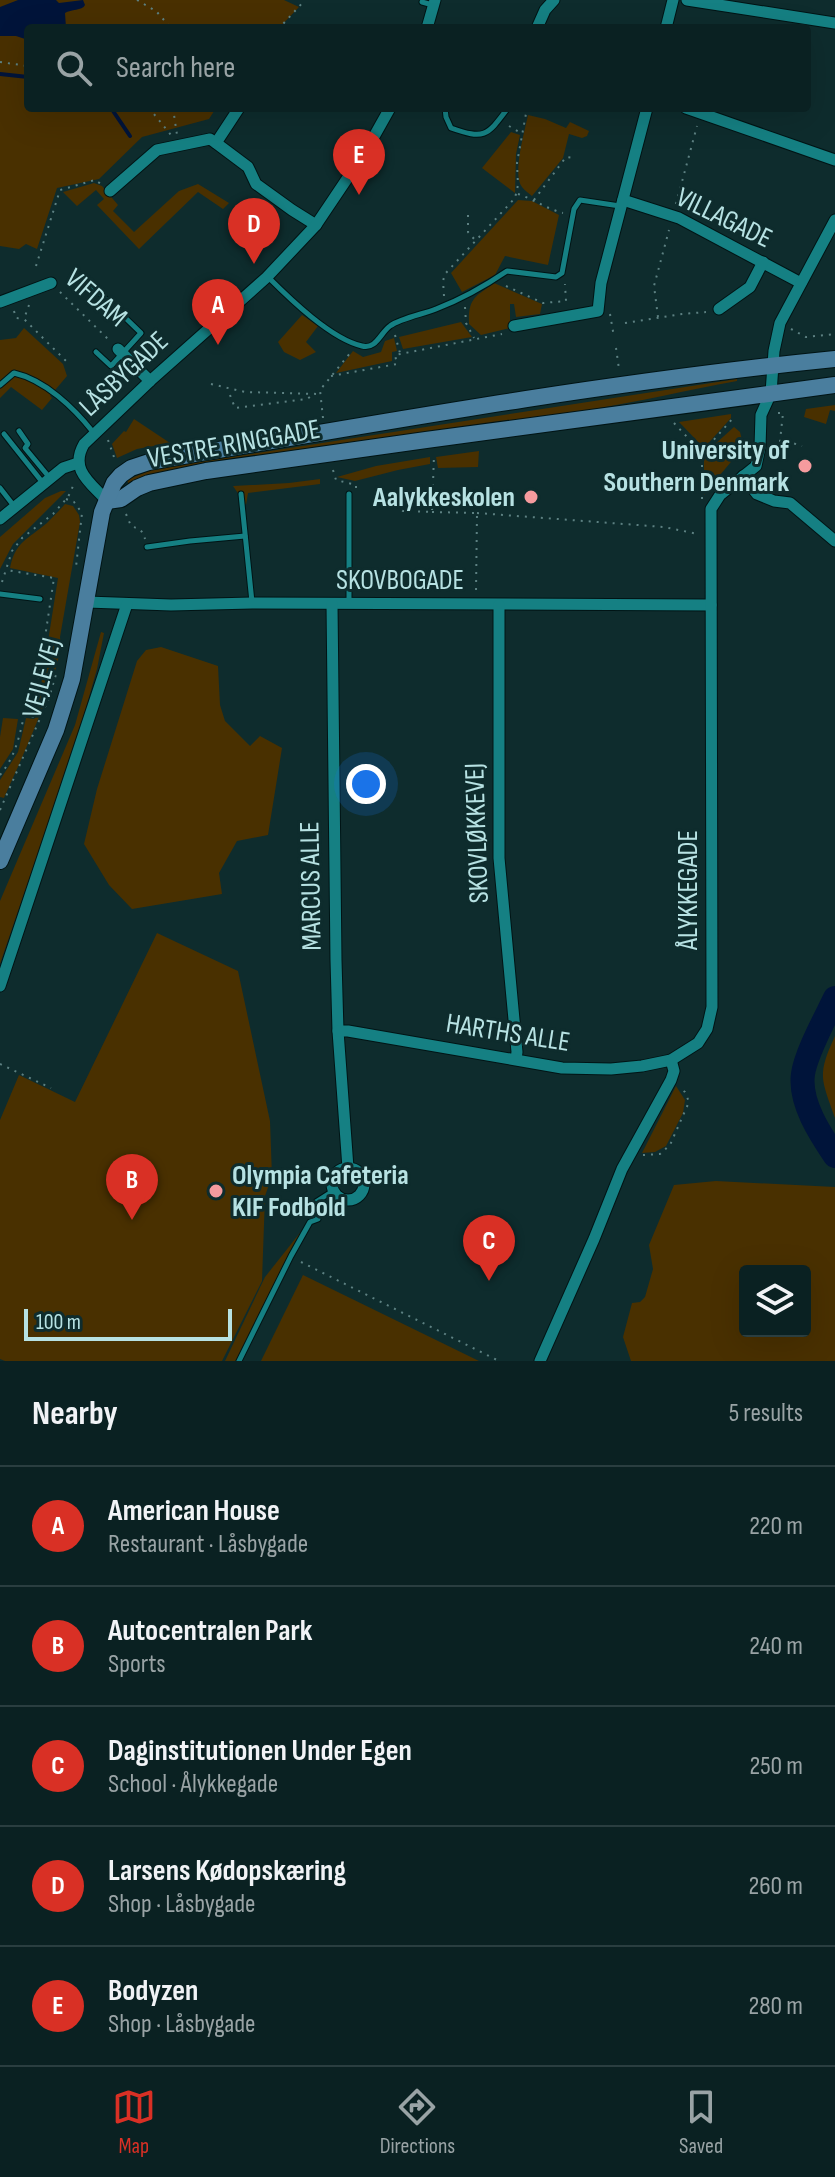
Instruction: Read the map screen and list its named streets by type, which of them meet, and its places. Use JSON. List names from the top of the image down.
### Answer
{
  "streets": {
    "main road": ["VESTRE RINGGADE", "VEJLEVEJ"],
    "street": [
      "VILLAGADE",
      "VIFDAM",
      "LÅSBYGADE",
      "SKOVBOGADE",
      "SKOVLØKKEVEJ",
      "MARCUS ALLE",
      "ÅLYKKEGADE",
      "HARTHS ALLE"
    ]
  },
  "crossings": [
    ["VIFDAM", "LÅSBYGADE"],
    ["VESTRE RINGGADE", "VEJLEVEJ"],
    ["SKOVBOGADE", "VEJLEVEJ"],
    ["SKOVBOGADE", "SKOVLØKKEVEJ"],
    ["SKOVBOGADE", "MARCUS ALLE"],
    ["SKOVBOGADE", "ÅLYKKEGADE"],
    ["SKOVLØKKEVEJ", "HARTHS ALLE"],
    ["MARCUS ALLE", "HARTHS ALLE"],
    ["ÅLYKKEGADE", "HARTHS ALLE"]
  ],
  "places": ["University of Southern Denmark", "Aalykkeskolen", "Olympia Cafeteria KIF Fodbold"],
  "scale_bar": "100 m",
  "page": {
    "search": "Search here",
    "pins": [
      "E",
      "D",
      "A",
      "B",
      "C"
    ],
    "scale": "100 m",
    "heading": ["Nearby", "5 results"],
    "list": [
      {
        "mark": "A",
        "name": "American House",
        "note": "Restaurant · Låsbygade",
        "value": "220 m"
      },
      {
        "mark": "B",
        "name": "Autocentralen Park",
        "note": "Sports",
        "value": "240 m"
      },
      {
        "mark": "C",
        "name": "Daginstitutionen Under Egen",
        "note": "School · Ålykkegade",
        "value": "250 m"
      },
      {
        "mark": "D",
        "name": "Larsens Kødopskæring",
        "note": "Shop · Låsbygade",
        "value": "260 m"
      },
      {
        "mark": "E",
        "name": "Bodyzen",
        "note": "Shop · Låsbygade",
        "value": "280 m"
      }
    ],
    "nav": ["Map", "Directions", "Saved"]
  }
}
